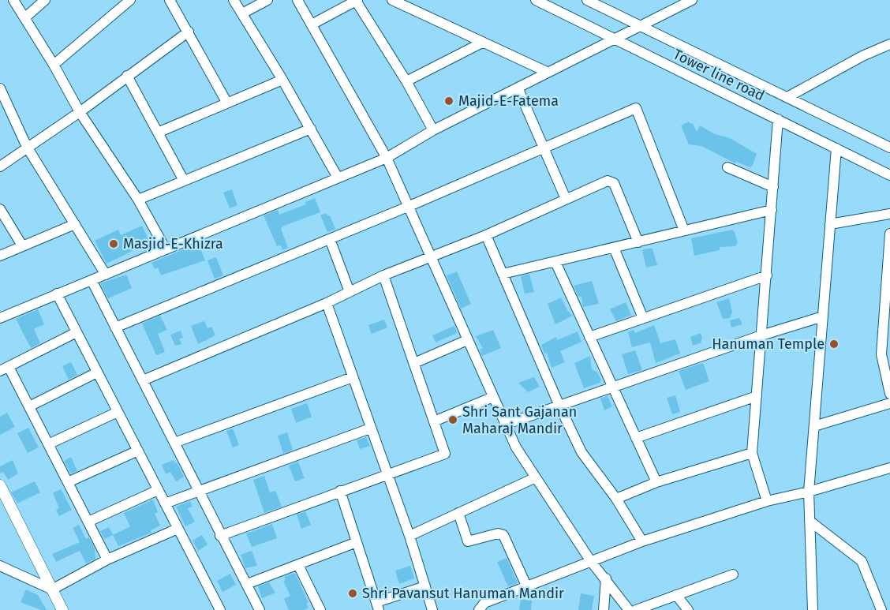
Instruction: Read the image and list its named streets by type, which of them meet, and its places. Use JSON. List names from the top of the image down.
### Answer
{
  "streets": {
    "street": ["Tower line road"]
  },
  "places": [
    "Majid-E-Fatema",
    "Masjid-E-Khizra",
    "Hanuman Temple",
    "Shri Sant Gajanan Maharaj Mandir",
    "Shri Pavansut Hanuman Mandir"
  ]
}
